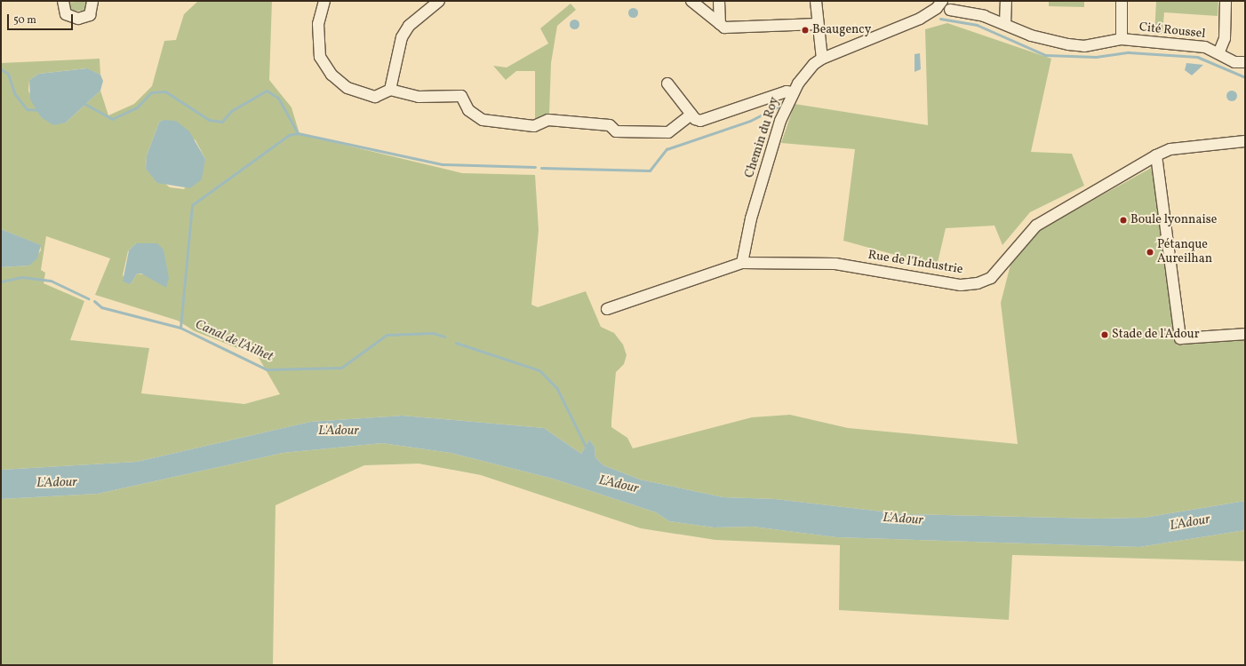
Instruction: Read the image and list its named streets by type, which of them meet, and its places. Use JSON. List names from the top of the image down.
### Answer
{
  "streets": {
    "street": ["Cité Roussel", "Chemin du Roy", "Rue de l'Industrie"]
  },
  "crossings": [
    ["Chemin du Roy", "Rue de l'Industrie"]
  ],
  "water": ["Canal de l'Ailhet", "L'Adour"],
  "places": [
    "Beaugency",
    "Boule lyonnaise",
    "Pétanque Aureilhan",
    "Stade de l'Adour"
  ],
  "scale_bar": "50 m"
}
